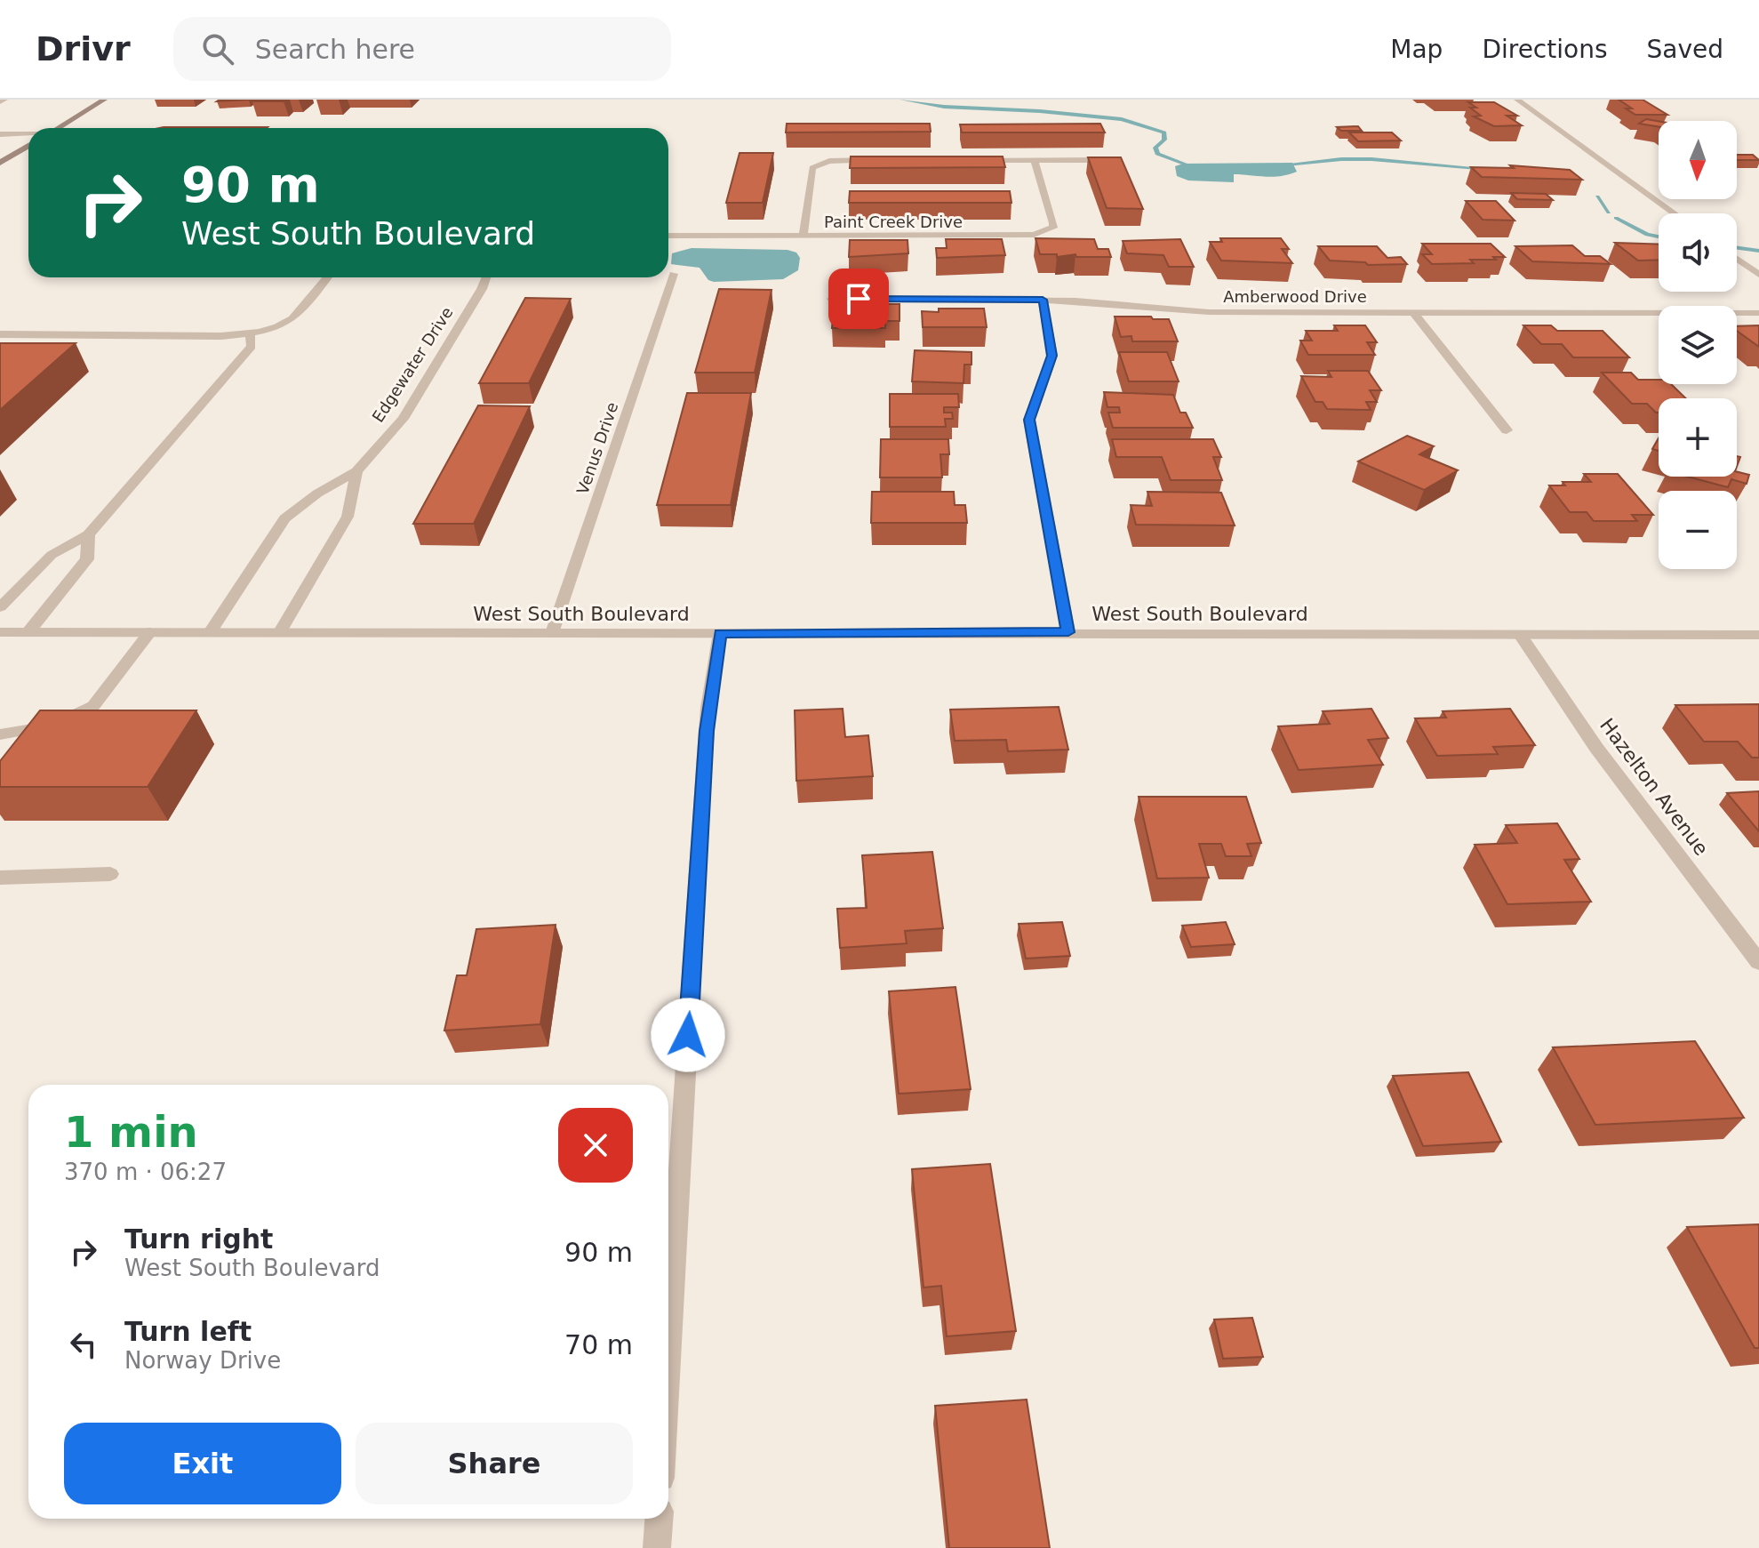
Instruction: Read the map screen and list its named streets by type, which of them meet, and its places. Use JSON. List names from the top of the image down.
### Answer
{
  "streets": {
    "street": [
      "Paint Creek Drive",
      "Amberwood Drive",
      "Edgewater Drive",
      "Venus Drive",
      "West South Boulevard",
      "Hazelton Avenue"
    ]
  },
  "crossings": [
    ["Edgewater Drive", "West South Boulevard"],
    ["Venus Drive", "West South Boulevard"],
    ["West South Boulevard", "Hazelton Avenue"]
  ],
  "north": "bottom",
  "page": {
    "header": "Drivr",
    "search": "Search here",
    "nav": ["Map", "Directions", "Saved"],
    "map_buttons": ["+", "−"],
    "turn": ["90 m", "West South Boulevard"],
    "heading": ["1 min", "370 m · 06:27"],
    "list": [
      {
        "name": "Turn right",
        "note": "West South Boulevard",
        "value": "90 m"
      },
      {
        "name": "Turn left",
        "note": "Norway Drive",
        "value": "70 m"
      }
    ],
    "buttons": ["Exit", "Share"]
  }
}
